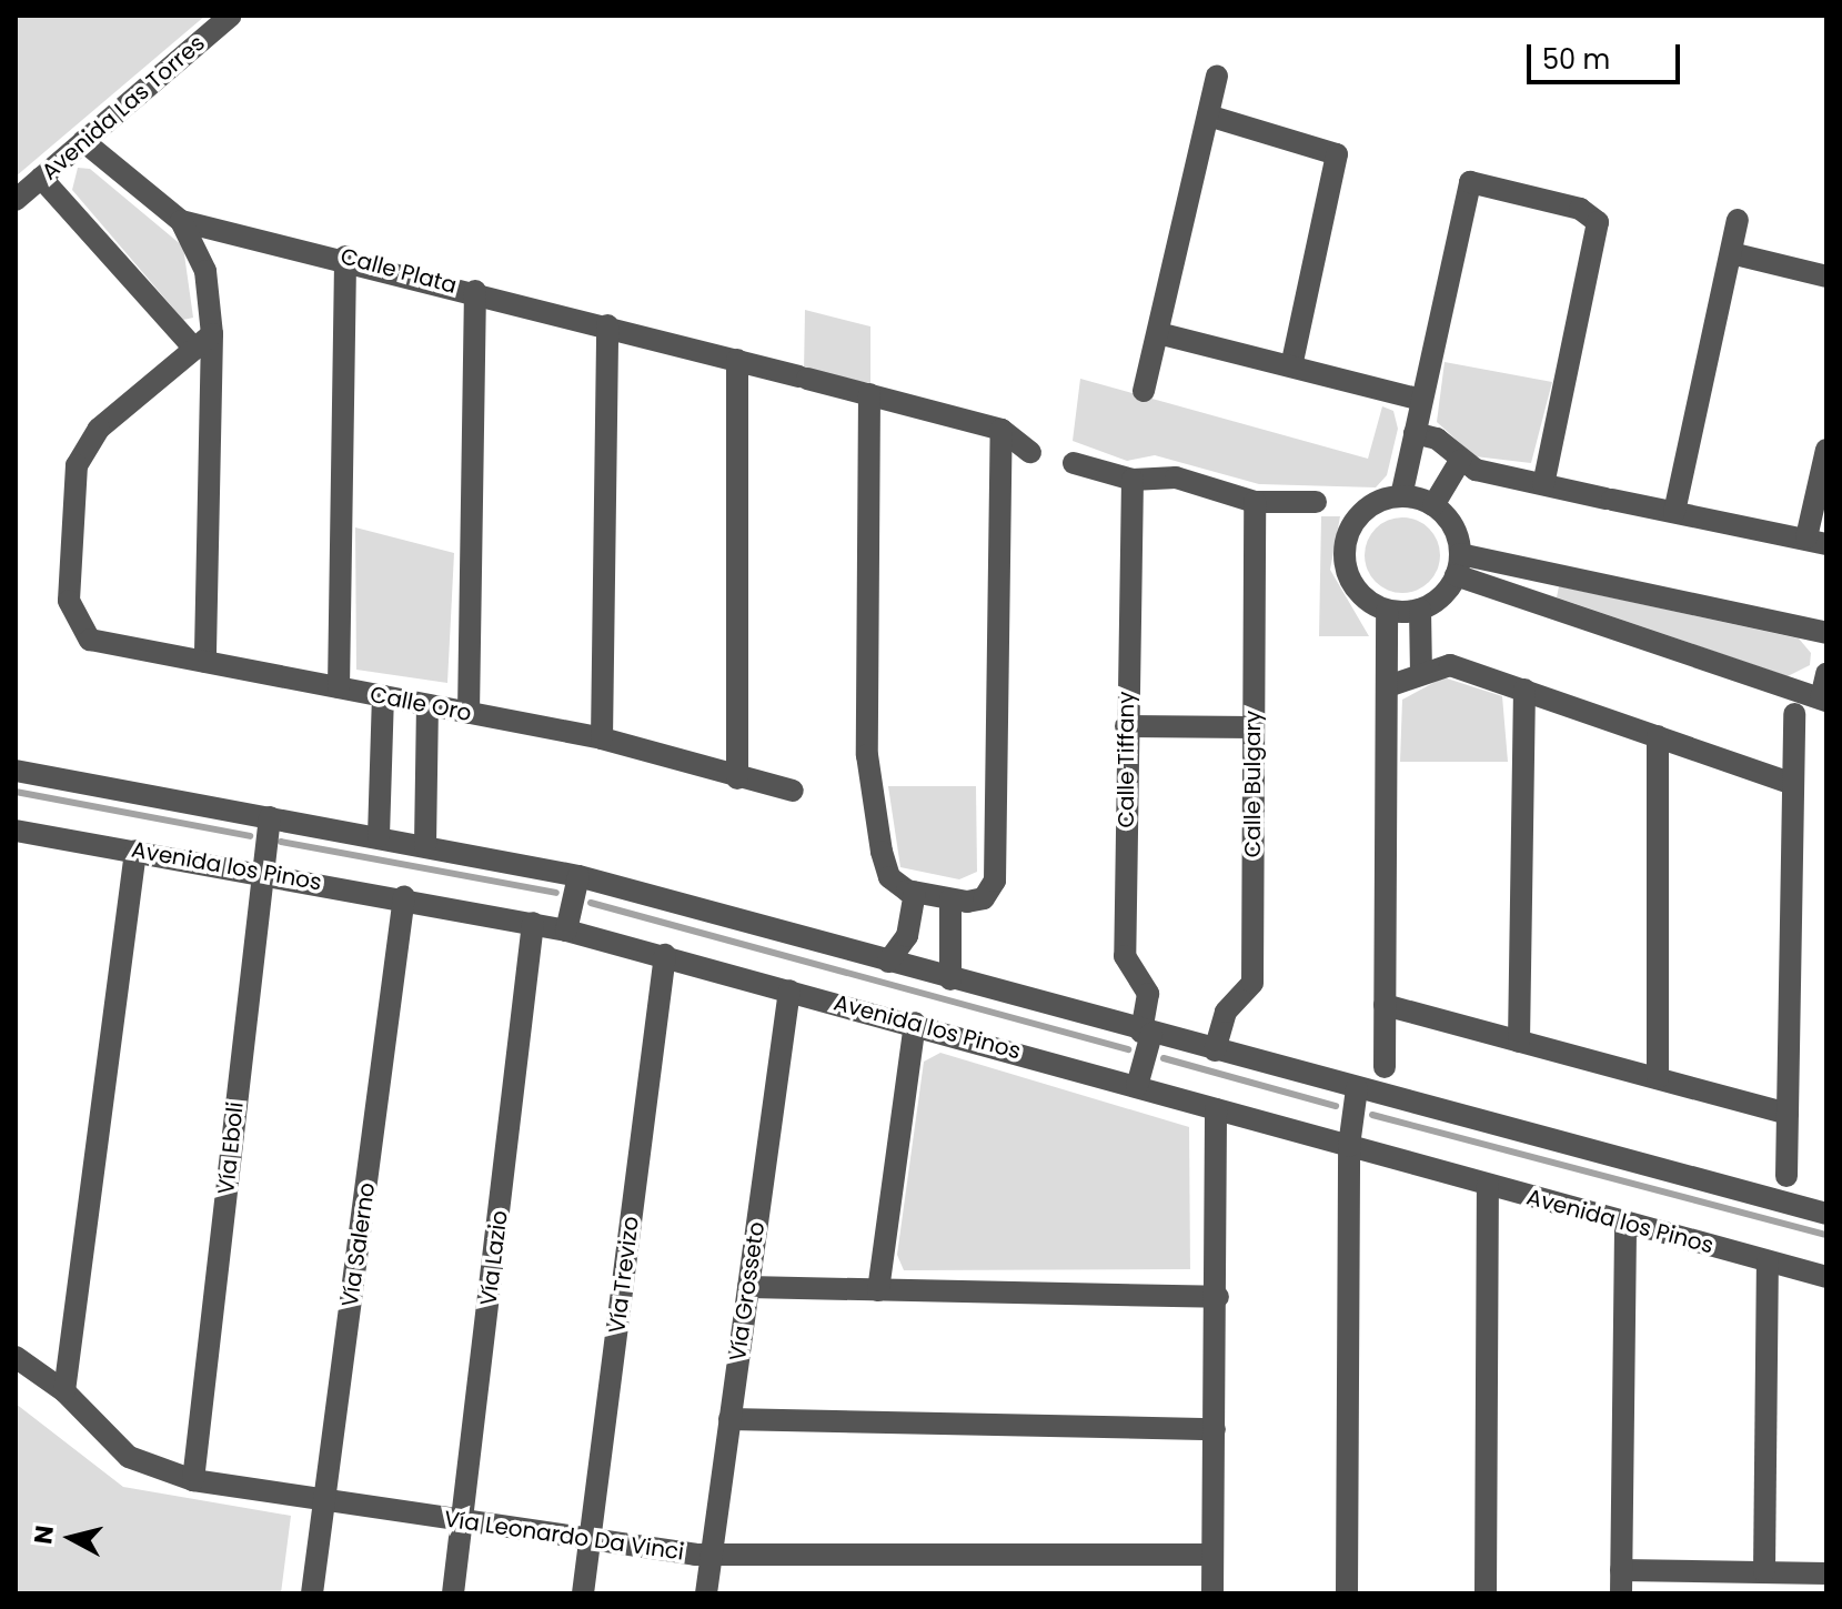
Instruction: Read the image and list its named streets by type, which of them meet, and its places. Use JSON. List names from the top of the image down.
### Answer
{
  "streets": {
    "street": [
      "Avenida Las Torres",
      "Calle Plata",
      "Calle Oro",
      "Calle Tiffany",
      "Calle Bulgary",
      "Avenida los Pinos",
      "Vía Eboli",
      "Vía Salerno",
      "Vía Lazio",
      "Vía Trevizo",
      "Vía Grosseto",
      "Vía Leonardo Da Vinci"
    ]
  },
  "crossings": [
    ["Avenida Las Torres", "Calle Plata"],
    ["Calle Tiffany", "Avenida los Pinos"],
    ["Avenida los Pinos", "Vía Eboli"],
    ["Avenida los Pinos", "Vía Salerno"],
    ["Avenida los Pinos", "Vía Lazio"],
    ["Avenida los Pinos", "Vía Trevizo"],
    ["Avenida los Pinos", "Vía Grosseto"],
    ["Vía Eboli", "Vía Leonardo Da Vinci"],
    ["Vía Salerno", "Vía Leonardo Da Vinci"],
    ["Vía Lazio", "Vía Leonardo Da Vinci"],
    ["Vía Trevizo", "Vía Leonardo Da Vinci"],
    ["Vía Grosseto", "Vía Leonardo Da Vinci"]
  ],
  "scale_bar": "50 m",
  "north": "left"
}
